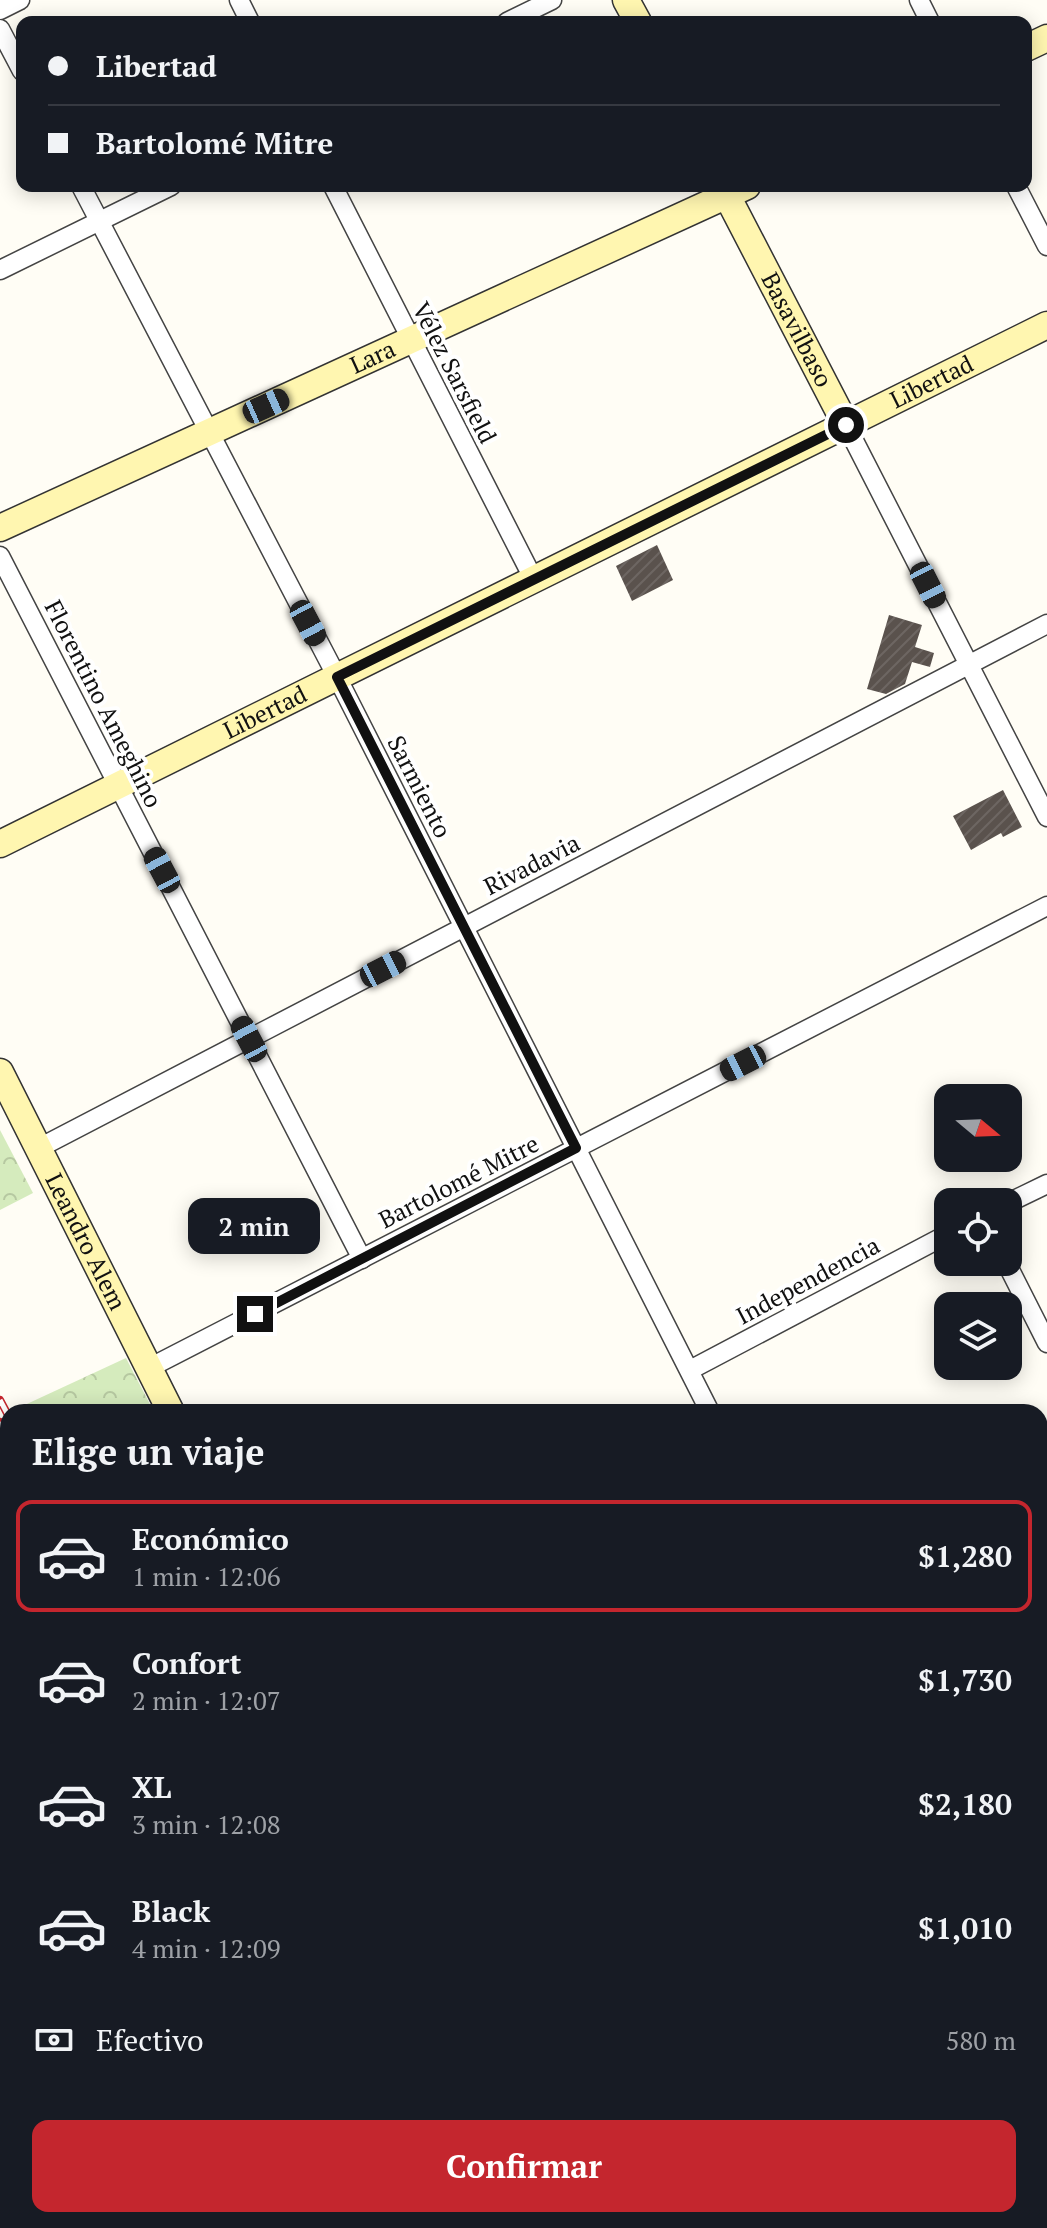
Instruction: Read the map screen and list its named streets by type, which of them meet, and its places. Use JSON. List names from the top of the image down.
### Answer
{
  "streets": {
    "street": [
      "Basavilbaso",
      "Lara",
      "Vélez Sarsfield",
      "Libertad",
      "Florentino Ameghino",
      "Sarmiento",
      "Rivadavia",
      "Bartolomé Mitre",
      "Leandro Alem",
      "Independencia"
    ]
  },
  "crossings": [
    ["Basavilbaso", "Libertad"],
    ["Basavilbaso", "Rivadavia"],
    ["Lara", "Vélez Sarsfield"],
    ["Lara", "Sarmiento"],
    ["Vélez Sarsfield", "Libertad"],
    ["Libertad", "Florentino Ameghino"],
    ["Libertad", "Sarmiento"],
    ["Florentino Ameghino", "Rivadavia"],
    ["Florentino Ameghino", "Bartolomé Mitre"],
    ["Sarmiento", "Rivadavia"],
    ["Sarmiento", "Bartolomé Mitre"],
    ["Sarmiento", "Independencia"],
    ["Rivadavia", "Leandro Alem"],
    ["Bartolomé Mitre", "Leandro Alem"]
  ],
  "north": "right",
  "page": {
    "banner": ["Libertad", "Bartolomé Mitre"],
    "bubble": "2 min",
    "heading": "Elige un viaje",
    "list": [
      {
        "name": "Económico",
        "note": "1 min · 12:06",
        "value": "$1,280"
      },
      {
        "name": "Confort",
        "note": "2 min · 12:07",
        "value": "$1,730"
      },
      {
        "name": "XL",
        "note": "3 min · 12:08",
        "value": "$2,180"
      },
      {
        "name": "Black",
        "note": "4 min · 12:09",
        "value": "$1,010"
      }
    ],
    "pay": ["Efectivo", "580 m"],
    "buttons": "Confirmar"
  }
}
